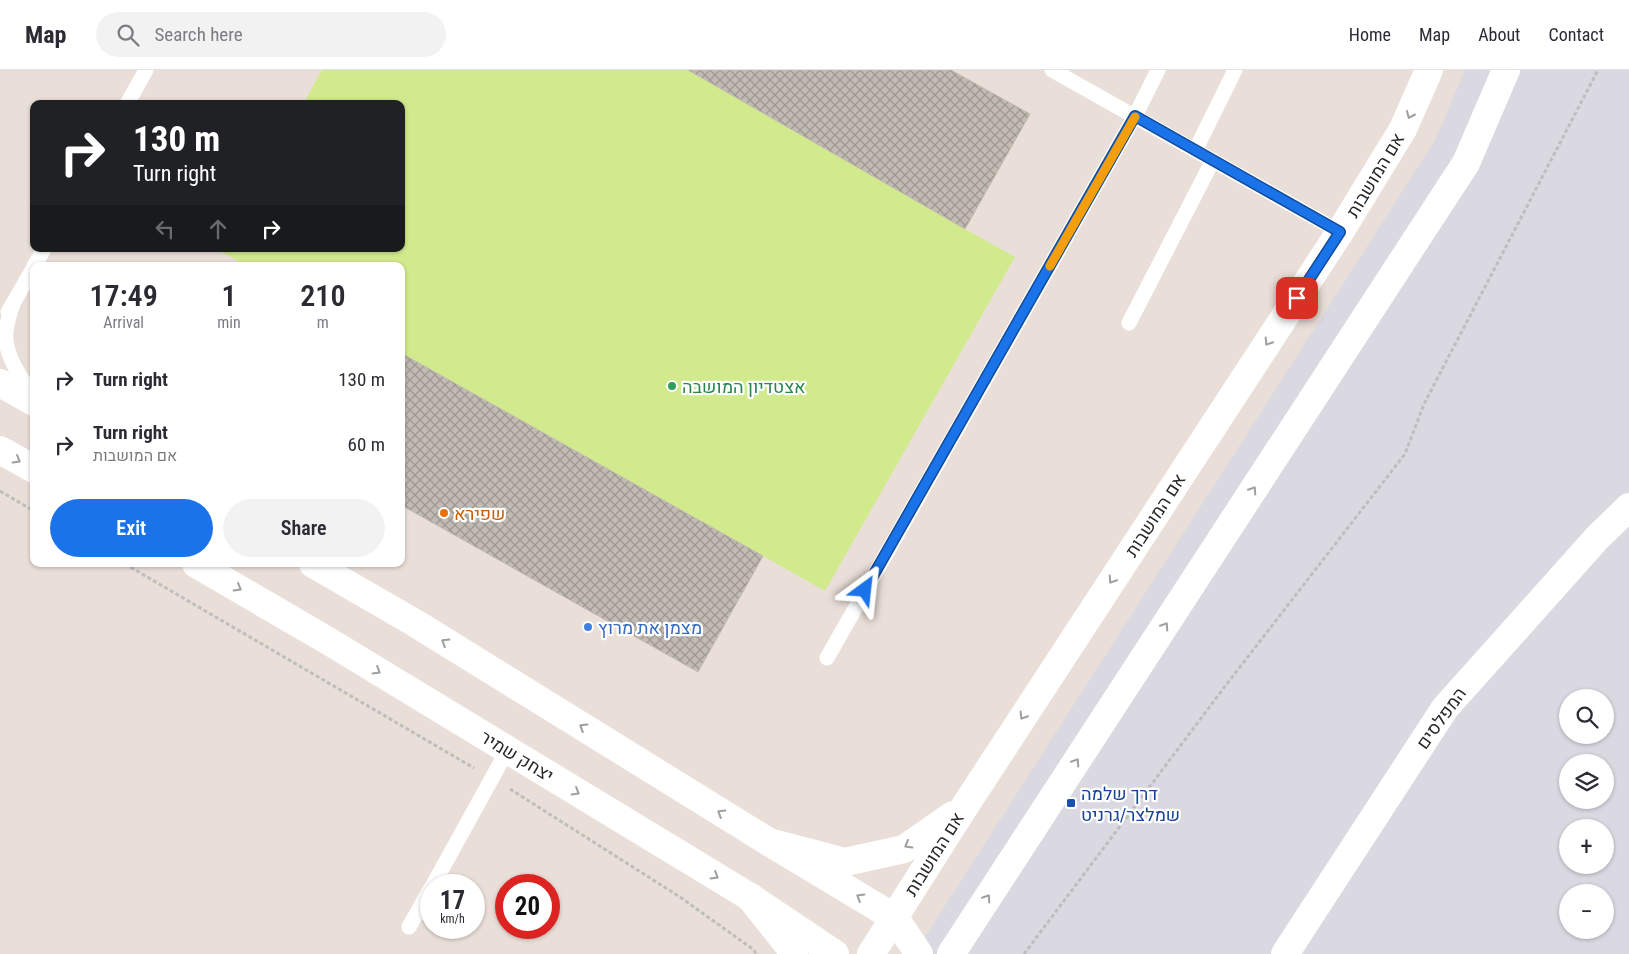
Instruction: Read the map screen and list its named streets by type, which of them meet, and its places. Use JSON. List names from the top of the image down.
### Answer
{
  "streets": {
    "main road": ["אם המושבות", "המפלסים", "יצחק שמיר"]
  },
  "places": {
    "other": ["אצטדיון המושבה", "שפירא", "מצמן את מרוץ"],
    "transit": ["דרך שלמה שמלצר/גרניט"]
  },
  "page": {
    "header": "Map",
    "search": "Search here",
    "nav": [
      "Home",
      "Map",
      "About",
      "Contact"
    ],
    "turn": ["130 m", "Turn right"],
    "eta": [
      "17:49",
      "Arrival",
      "1",
      "min",
      "210",
      "m"
    ],
    "list": [
      {
        "name": "Turn right",
        "value": "130 m"
      },
      {
        "name": "Turn right",
        "note": "אם המושבות",
        "value": "60 m"
      }
    ],
    "buttons": ["Exit", "Share"],
    "map_buttons": ["+", "−"],
    "speed": "17 km/h",
    "limit": "20"
  }
}
